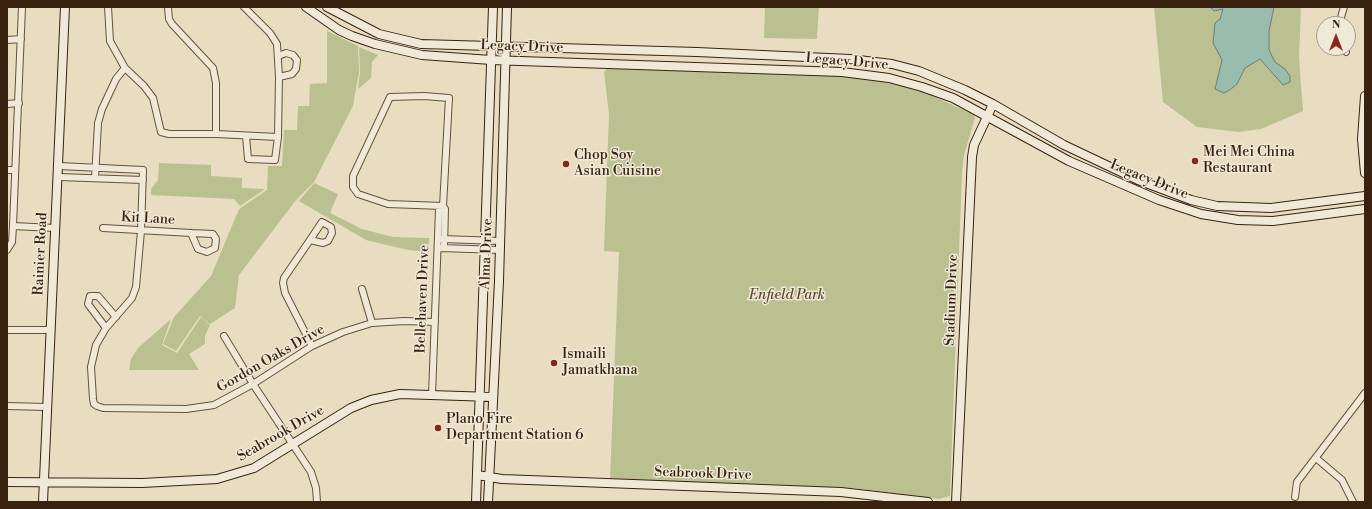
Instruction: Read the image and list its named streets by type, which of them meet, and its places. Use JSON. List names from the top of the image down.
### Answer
{
  "streets": {
    "main road": [
      "Legacy Drive",
      "Rainier Road",
      "Alma Drive",
      "Stadium Drive",
      "Seabrook Drive"
    ],
    "street": ["Kit Lane", "Bellehaven Drive", "Gordon Oaks Drive"]
  },
  "crossings": [
    ["Legacy Drive", "Alma Drive"],
    ["Legacy Drive", "Stadium Drive"],
    ["Rainier Road", "Seabrook Drive"],
    ["Alma Drive", "Seabrook Drive"],
    ["Bellehaven Drive", "Gordon Oaks Drive"],
    ["Bellehaven Drive", "Seabrook Drive"]
  ],
  "parks": ["Enfield Park"],
  "places": [
    "Mei Mei China Restaurant",
    "Chop Soy Asian Cuisine",
    "Ismaili Jamatkhana",
    "Plano Fire Department Station 6"
  ],
  "north": "top"
}
